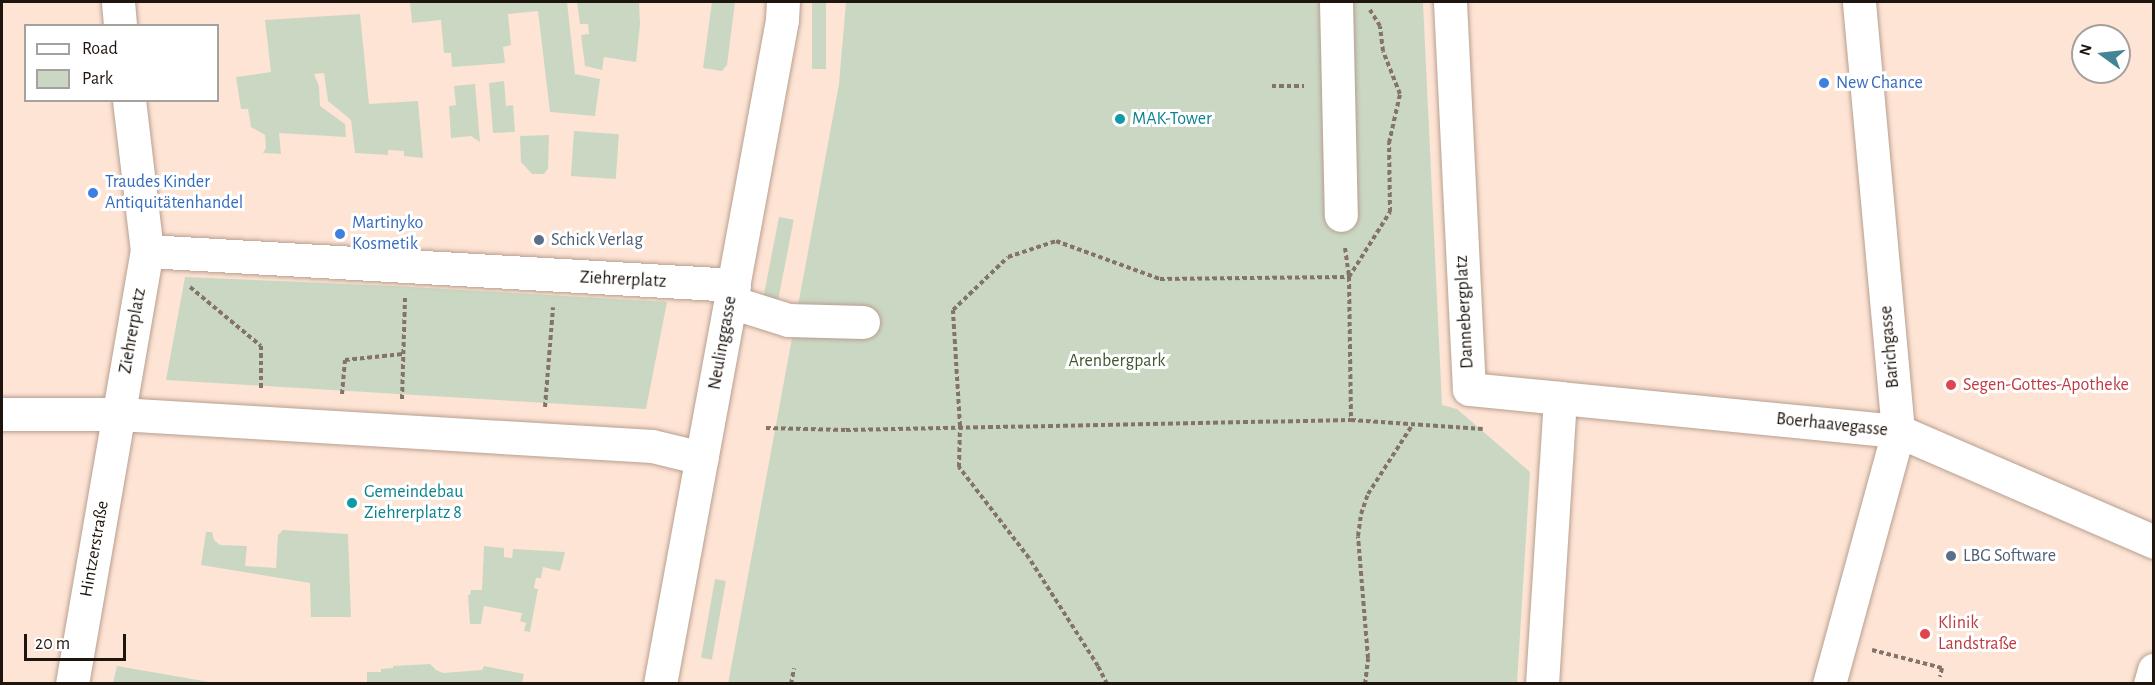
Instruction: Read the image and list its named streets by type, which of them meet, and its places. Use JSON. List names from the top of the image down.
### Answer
{
  "streets": {
    "street": [
      "Ziehrerplatz",
      "Dannebergplatz",
      "Neulinggasse",
      "Barichgasse",
      "Boerhaavegasse",
      "Hintzerstraße"
    ]
  },
  "crossings": [
    ["Ziehrerplatz", "Neulinggasse"],
    ["Ziehrerplatz", "Hintzerstraße"],
    ["Dannebergplatz", "Boerhaavegasse"],
    ["Barichgasse", "Boerhaavegasse"]
  ],
  "parks": ["Arenbergpark"],
  "places": [
    "New Chance",
    "MAK-Tower",
    "Traudes Kinder Antiquitätenhandel",
    "Martinyko Kosmetik",
    "Schick Verlag",
    "Segen-Gottes-Apotheke",
    "Gemeindebau Ziehrerplatz 8",
    "LBG Software",
    "Klinik Landstraße"
  ],
  "legend": ["Road", "Park"],
  "scale_bar": "20 m",
  "north": "left"
}
